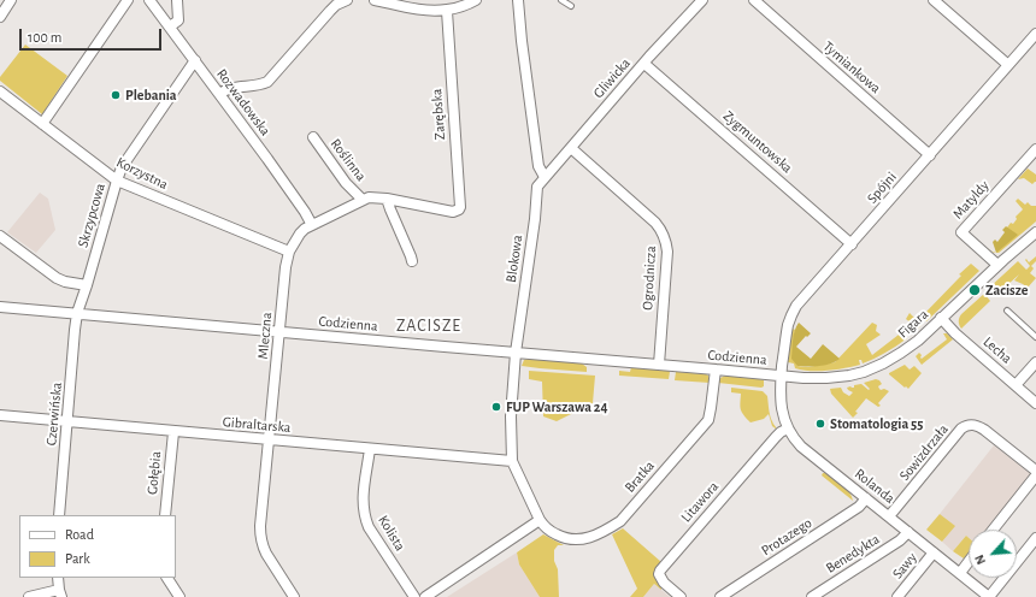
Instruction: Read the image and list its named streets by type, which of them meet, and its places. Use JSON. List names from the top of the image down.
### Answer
{
  "streets": {
    "street": [
      "Tymiankowa",
      "Gliwicka",
      "Rozwadowska",
      "Zarębska",
      "Zygmuntowska",
      "Roślinna",
      "Korzystna",
      "Spójni",
      "Matyldy",
      "Skrzypcowa",
      "Blokowa",
      "Ogrodnicza",
      "Codzienna",
      "Figara",
      "Mleczna",
      "Lecha",
      "Czerwińska",
      "Gibraltarska",
      "Sowizdrzała",
      "Gołębia",
      "Bratka",
      "Rolanda",
      "Litawora",
      "Kolista",
      "Protazego",
      "Benedykta",
      "Sawy"
    ]
  },
  "crossings": [
    ["Tymiankowa", "Spójni"],
    ["Gliwicka", "Zygmuntowska"],
    ["Gliwicka", "Blokowa"],
    ["Gliwicka", "Ogrodnicza"],
    ["Rozwadowska", "Skrzypcowa"],
    ["Rozwadowska", "Mleczna"],
    ["Zarębska", "Mleczna"],
    ["Zygmuntowska", "Spójni"],
    ["Roślinna", "Mleczna"],
    ["Korzystna", "Skrzypcowa"],
    ["Korzystna", "Mleczna"],
    ["Spójni", "Codzienna"],
    ["Spójni", "Figara"],
    ["Spójni", "Rolanda"],
    ["Matyldy", "Figara"],
    ["Skrzypcowa", "Codzienna"],
    ["Skrzypcowa", "Czerwińska"],
    ["Blokowa", "Codzienna"],
    ["Blokowa", "Gibraltarska"],
    ["Blokowa", "Bratka"],
    ["Ogrodnicza", "Codzienna"],
    ["Codzienna", "Figara"],
    ["Codzienna", "Mleczna"],
    ["Codzienna", "Czerwińska"],
    ["Codzienna", "Bratka"],
    ["Codzienna", "Rolanda"],
    ["Figara", "Lecha"],
    ["Figara", "Rolanda"],
    ["Mleczna", "Gibraltarska"],
    ["Czerwińska", "Gibraltarska"],
    ["Gibraltarska", "Gołębia"],
    ["Gibraltarska", "Kolista"],
    ["Sowizdrzała", "Rolanda"],
    ["Rolanda", "Litawora"],
    ["Rolanda", "Protazego"],
    ["Rolanda", "Benedykta"],
    ["Rolanda", "Sawy"]
  ],
  "districts": ["ZACISZE"],
  "places": [
    "Plebania",
    "Zacisze",
    "FUP Warszawa 24",
    "Stomatologia 55"
  ],
  "legend": ["Road", "Park"],
  "scale_bar": "100 m",
  "north": "bottom left"
}
